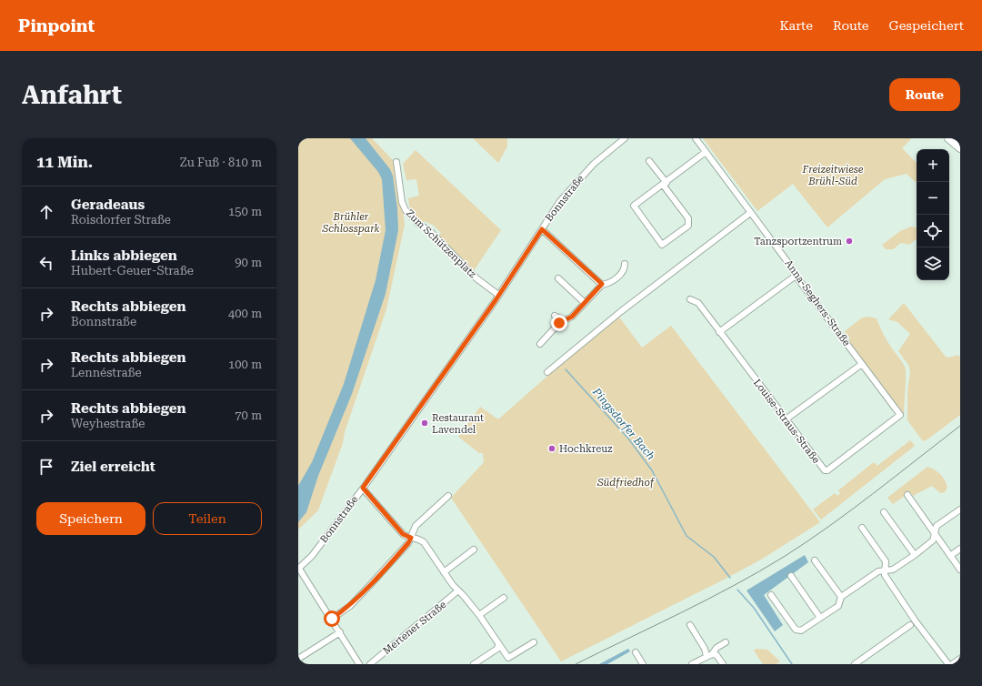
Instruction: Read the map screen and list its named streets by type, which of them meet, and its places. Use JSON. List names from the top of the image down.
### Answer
{
  "streets": {
    "street": [
      "Bonnstraße",
      "Zum Schützenplatz",
      "Anna-Seghers-Straße",
      "Louise-Straus-Straße",
      "Mertener Straße"
    ]
  },
  "crossings": [
    ["Bonnstraße", "Zum Schützenplatz"],
    ["Anna-Seghers-Straße", "Louise-Straus-Straße"]
  ],
  "water": ["Pingsdorfer Bach"],
  "parks": ["Freizeitwiese Brühl-Süd", "Brühler Schlosspark", "Südfriedhof"],
  "places": ["Tanzsportzentrum", "Restaurant Lavendel", "Hochkreuz"],
  "page": {
    "header": "Pinpoint",
    "nav": ["Karte", "Route", "Gespeichert"],
    "buttons": [
      "Route",
      ["Speichern", "Teilen"]
    ],
    "title": "Anfahrt",
    "heading": ["11 Min.", "Zu Fuß · 810 m"],
    "map_buttons": ["+", "−"],
    "list": [
      ["Geradeaus", "Roisdorfer Straße", "150 m"],
      ["Links abbiegen", "Hubert-Geuer-Straße", "90 m"],
      ["Rechts abbiegen", "Bonnstraße", "400 m"],
      ["Rechts abbiegen", "Lennéstraße", "100 m"],
      ["Rechts abbiegen", "Weyhestraße", "70 m"],
      "Ziel erreicht"
    ]
  }
}
